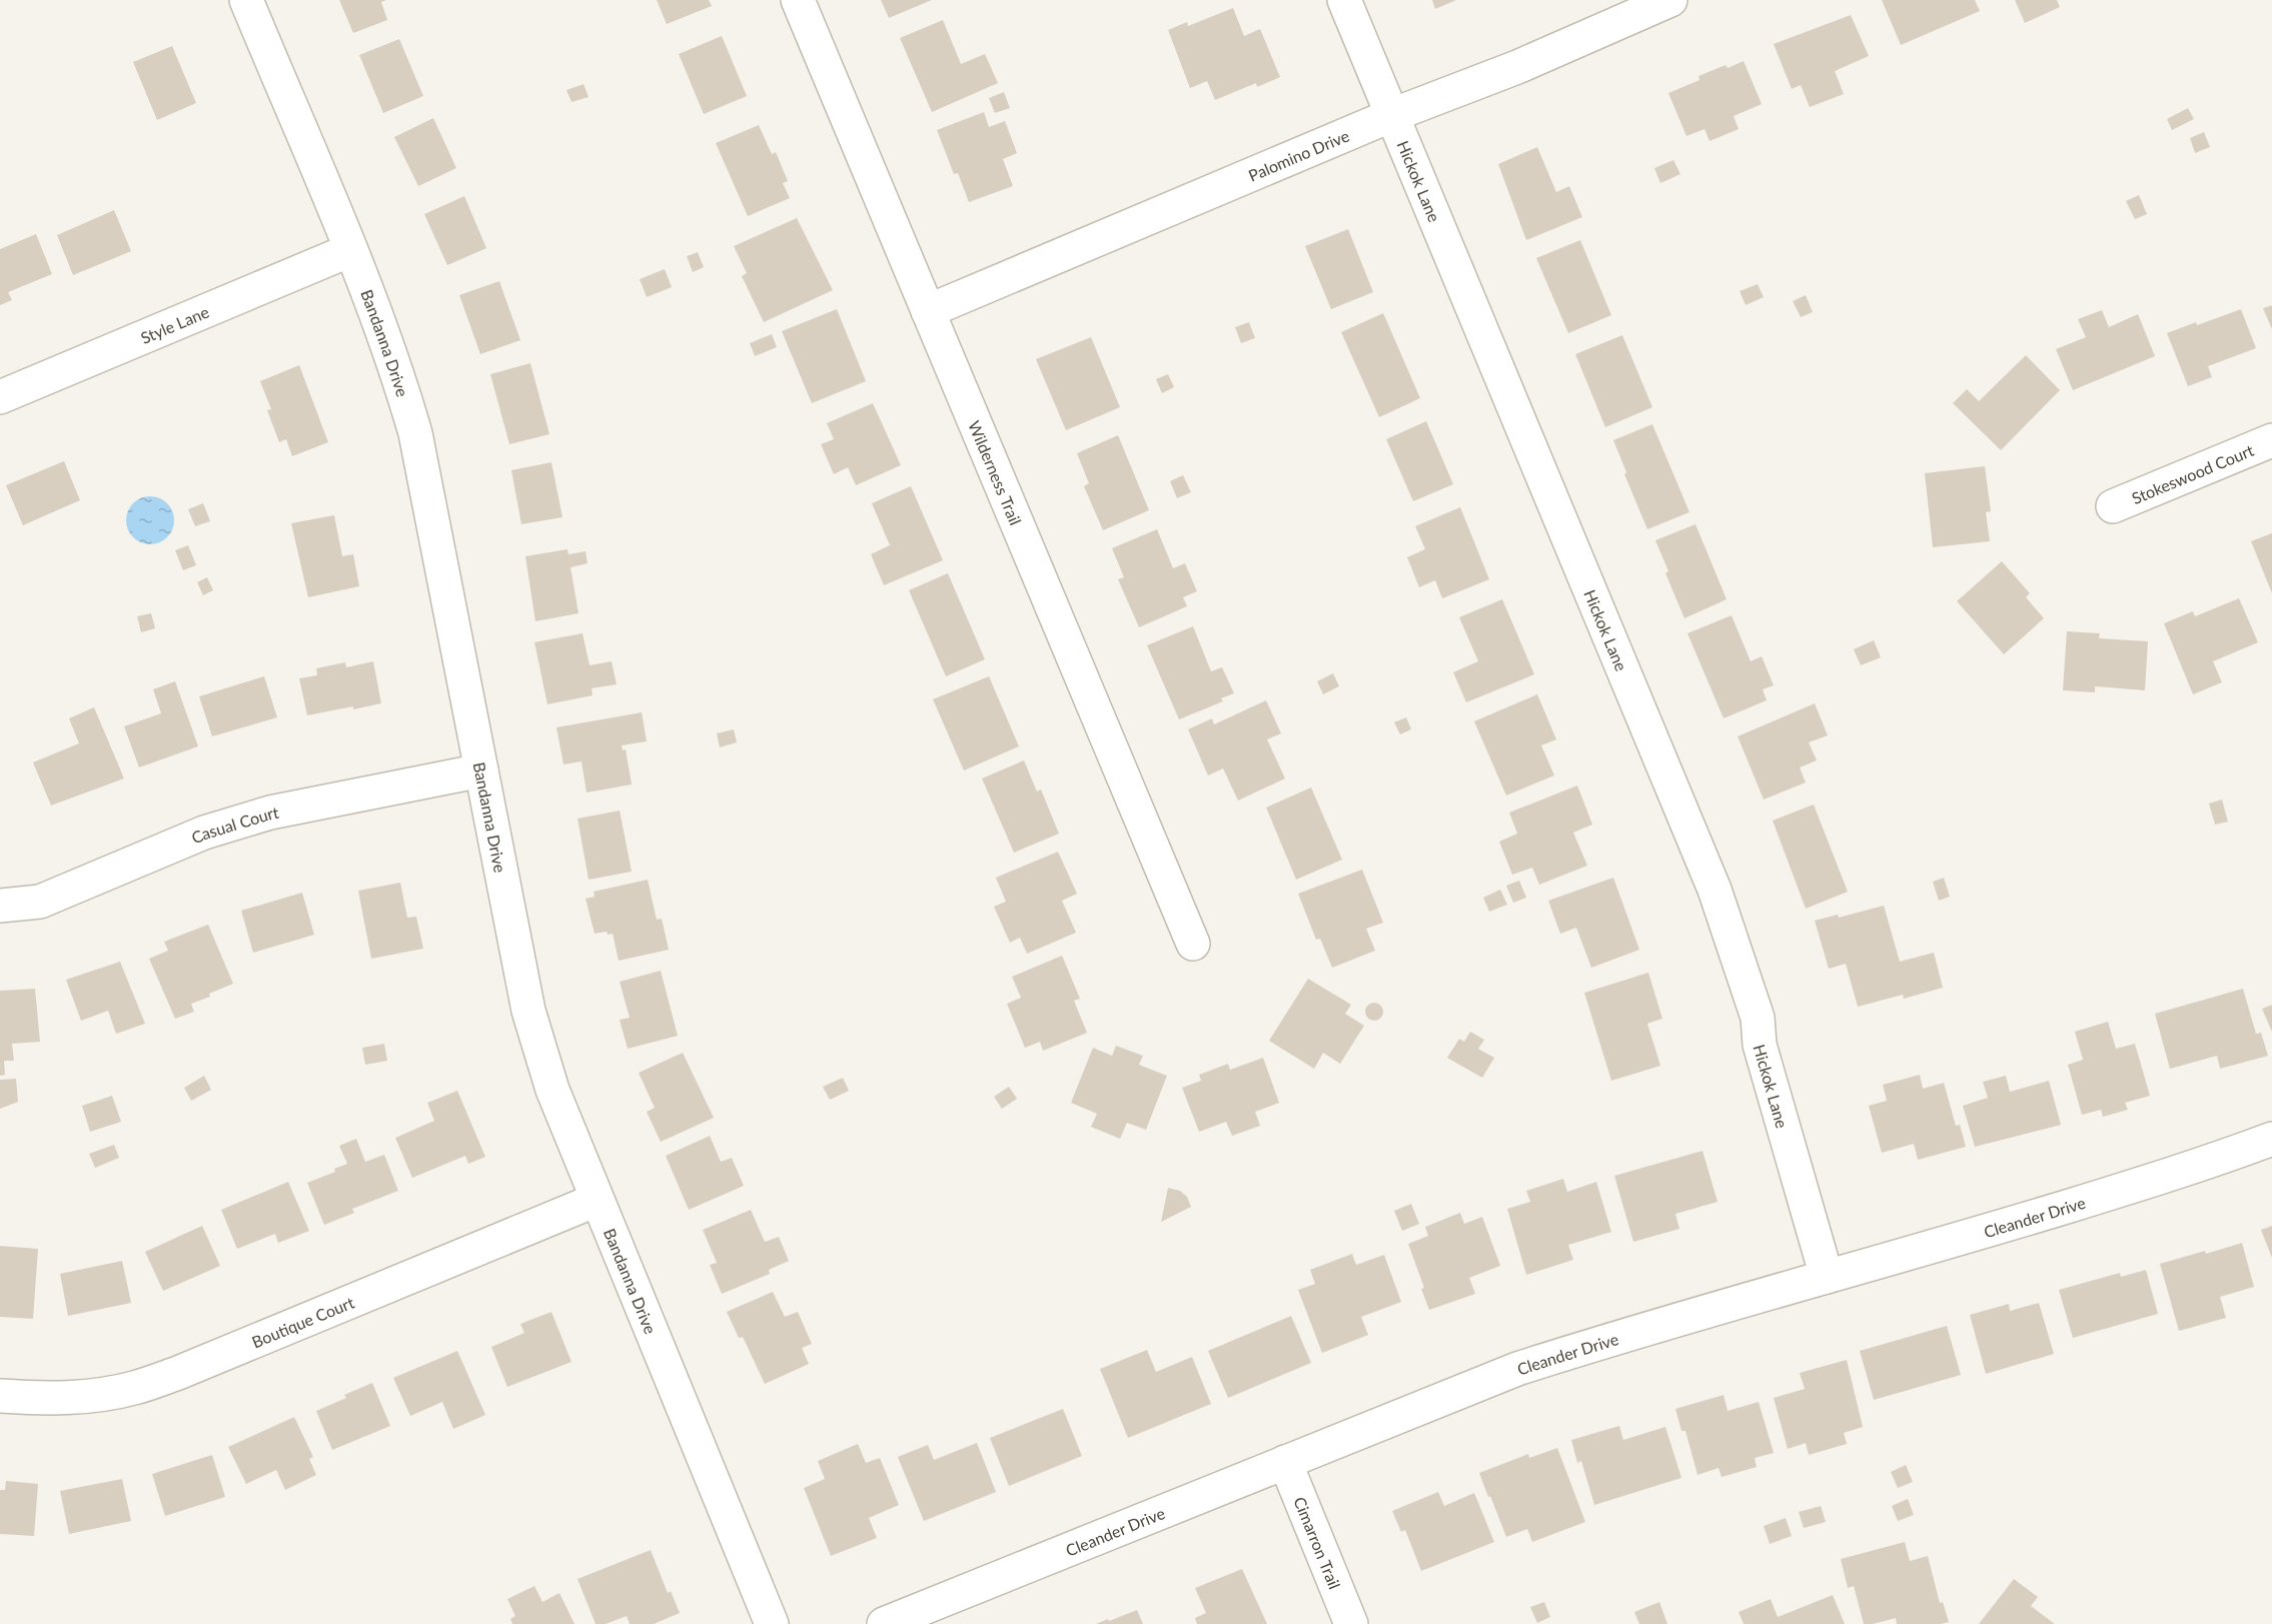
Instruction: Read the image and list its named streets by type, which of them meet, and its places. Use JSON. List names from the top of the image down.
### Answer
{
  "streets": {
    "street": [
      "Palomino Drive",
      "Hickok Lane",
      "Style Lane",
      "Bandanna Drive",
      "Wilderness Trail",
      "Stokeswood Court",
      "Casual Court",
      "Cleander Drive",
      "Boutique Court",
      "Cimarron Trail"
    ]
  },
  "crossings": [
    ["Palomino Drive", "Hickok Lane"],
    ["Palomino Drive", "Wilderness Trail"],
    ["Hickok Lane", "Cleander Drive"],
    ["Style Lane", "Bandanna Drive"],
    ["Bandanna Drive", "Casual Court"],
    ["Bandanna Drive", "Boutique Court"],
    ["Cleander Drive", "Cimarron Trail"]
  ]
}
